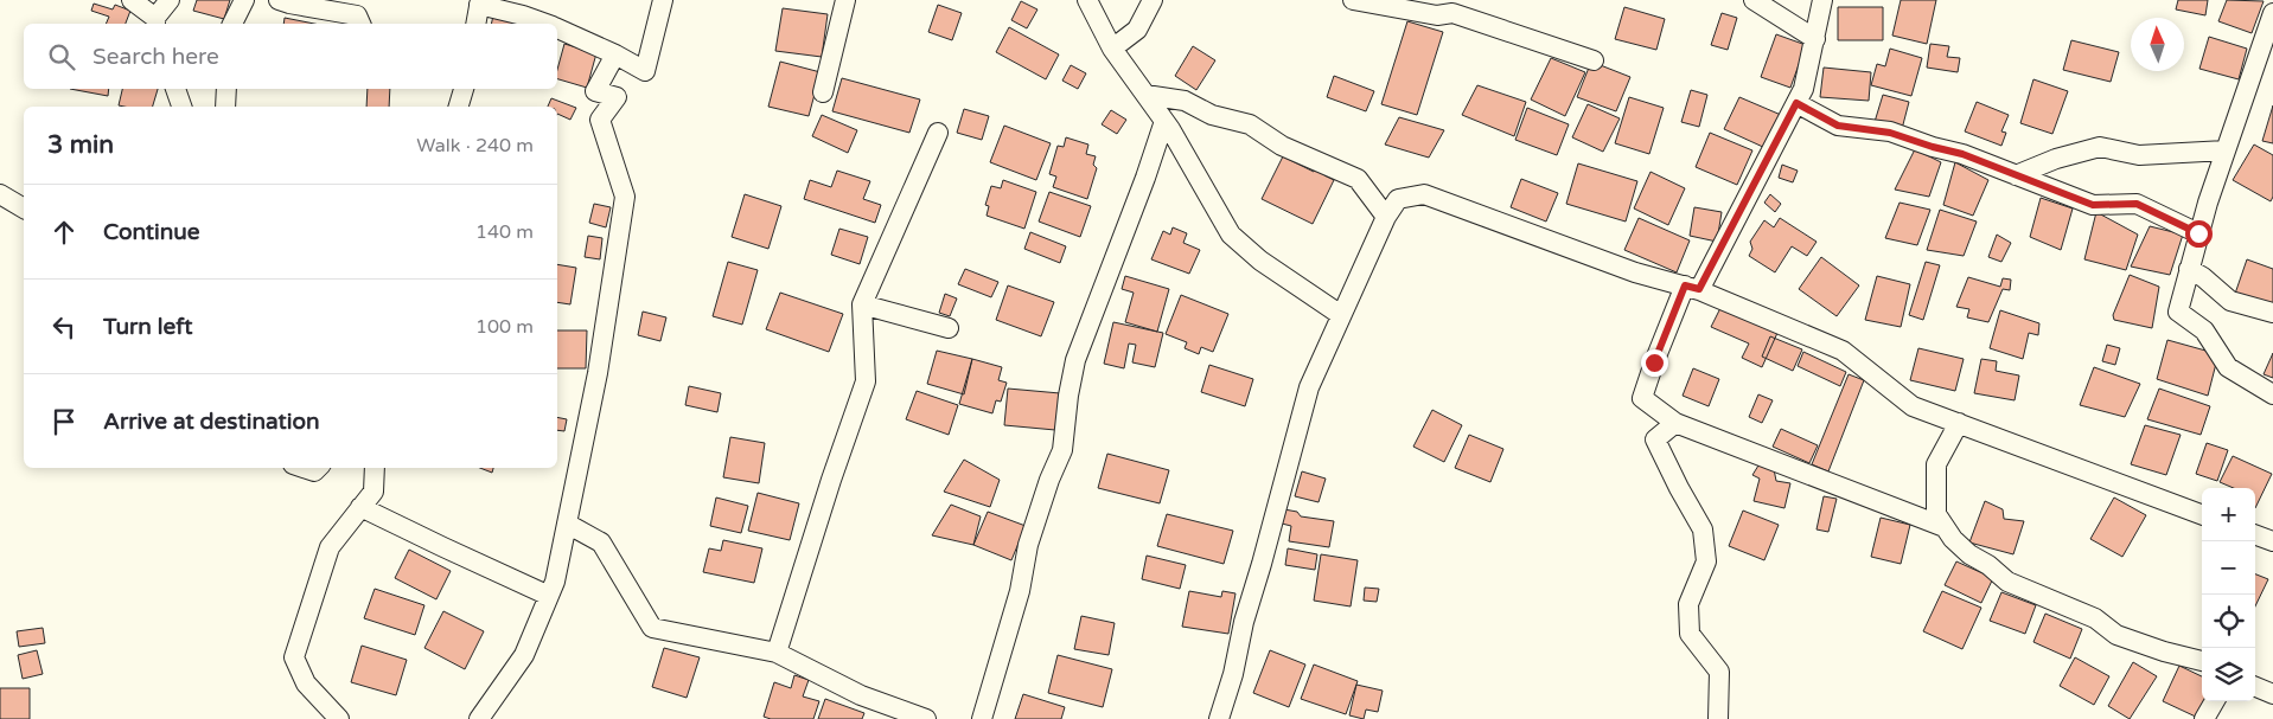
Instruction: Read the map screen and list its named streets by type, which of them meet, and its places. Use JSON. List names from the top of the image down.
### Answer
{
  "north": "top",
  "page": {
    "search": "Search here",
    "heading": ["3 min", "Walk · 240 m"],
    "list": [
      ["Continue", "140 m"],
      ["Turn left", "100 m"],
      "Arrive at destination"
    ],
    "map_buttons": ["+", "−"]
  }
}
